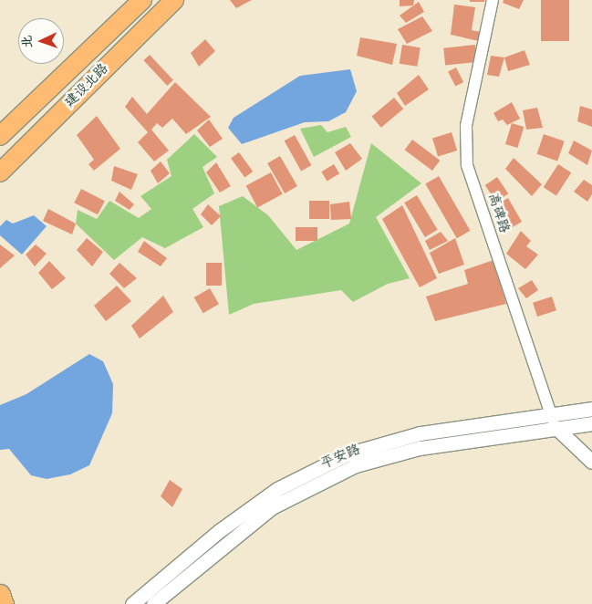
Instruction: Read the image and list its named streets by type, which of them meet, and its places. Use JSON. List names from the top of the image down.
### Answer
{
  "streets": {
    "main road": ["建设北路"],
    "street": ["高碑路", "平安路"]
  },
  "crossings": [
    ["高碑路", "平安路"]
  ],
  "north": "left"
}
